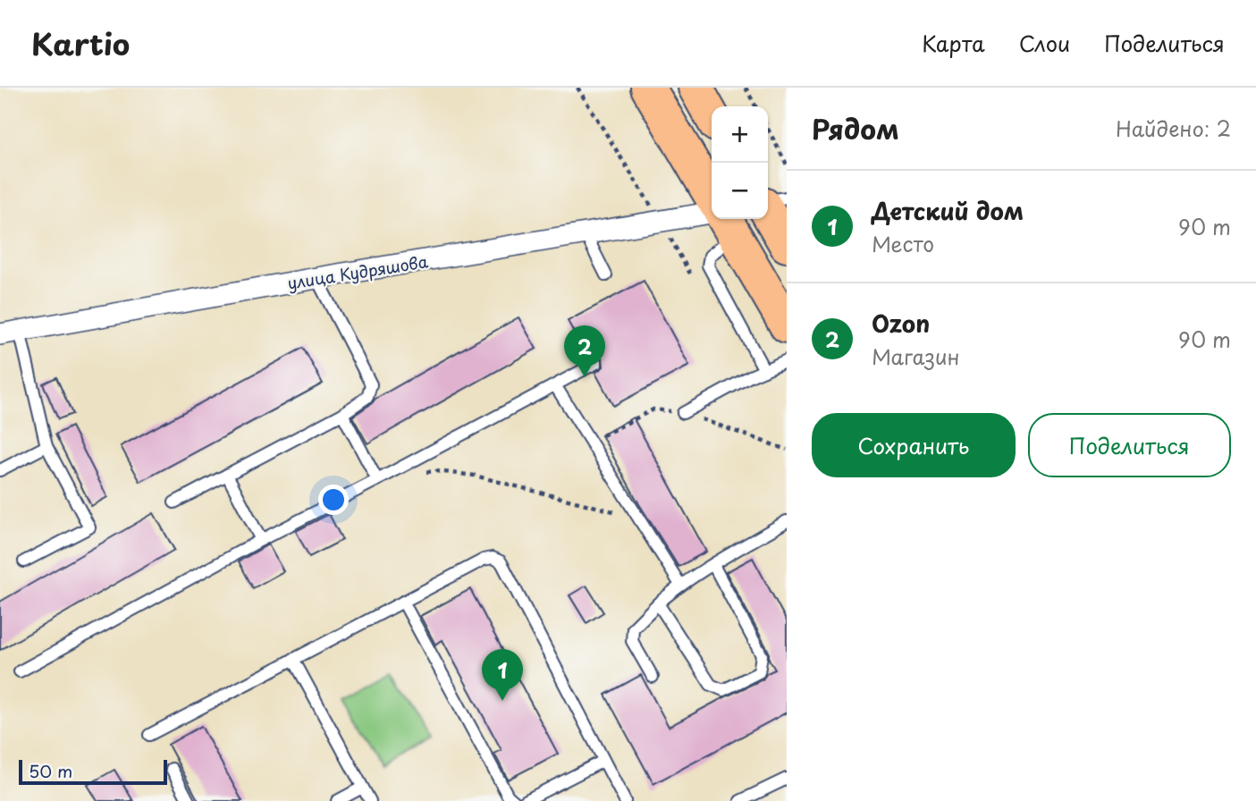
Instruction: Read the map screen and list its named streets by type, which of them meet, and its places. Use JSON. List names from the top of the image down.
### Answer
{
  "streets": {
    "street": ["улица Кудряшова"]
  },
  "scale_bar": "50 m",
  "page": {
    "header": "Kartio",
    "nav": ["Карта", "Слои", "Поделиться"],
    "heading": ["Рядом", "Найдено: 2"],
    "map_buttons": ["+", "−"],
    "list": [
      {
        "mark": "1",
        "name": "Детский дом",
        "note": "Место",
        "value": "90 m"
      },
      {
        "mark": "2",
        "name": "Ozon",
        "note": "Магазин",
        "value": "90 m"
      }
    ],
    "pins": ["2", "1"],
    "buttons": ["Сохранить", "Поделиться"],
    "scale": "50 m"
  }
}
